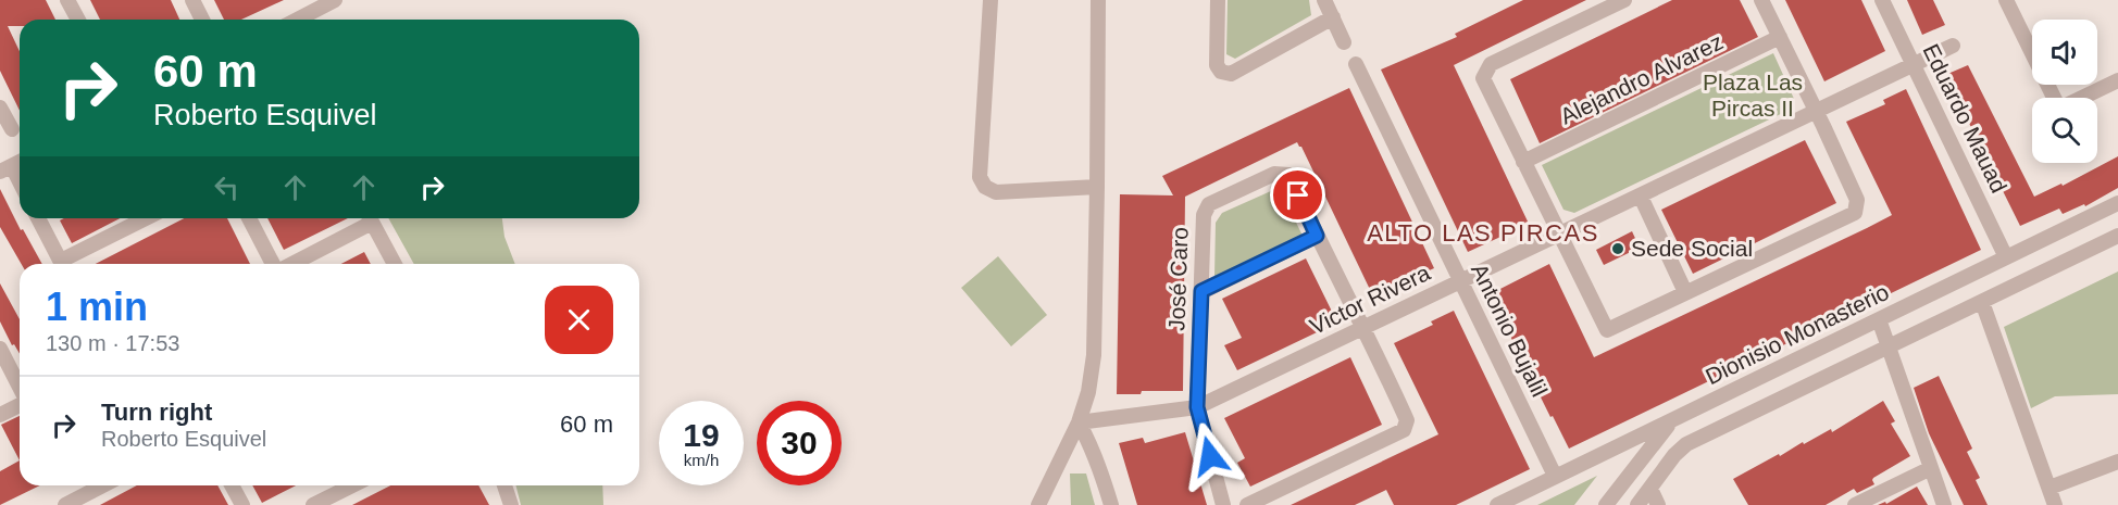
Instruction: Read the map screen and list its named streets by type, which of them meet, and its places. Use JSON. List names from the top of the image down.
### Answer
{
  "streets": {
    "street": [
      "Alejandro Alvarez",
      "Eduardo Mauad",
      "José Caro",
      "Victor Rivera",
      "Antonio Bujalil",
      "Dionisio Monasterio"
    ]
  },
  "crossings": [
    ["Eduardo Mauad", "Victor Rivera"],
    ["Eduardo Mauad", "Dionisio Monasterio"],
    ["José Caro", "Victor Rivera"],
    ["Victor Rivera", "Antonio Bujalil"],
    ["Antonio Bujalil", "Dionisio Monasterio"]
  ],
  "districts": ["ALTO LAS PIRCAS"],
  "parks": ["Plaza Las Pircas II"],
  "places": ["Sede Social"],
  "page": {
    "turn": ["60 m", "Roberto Esquivel"],
    "heading": ["1 min", "130 m · 17:53"],
    "list": [
      {
        "name": "Turn right",
        "note": "Roberto Esquivel",
        "value": "60 m"
      }
    ],
    "speed": "19 km/h",
    "limit": "30"
  }
}
